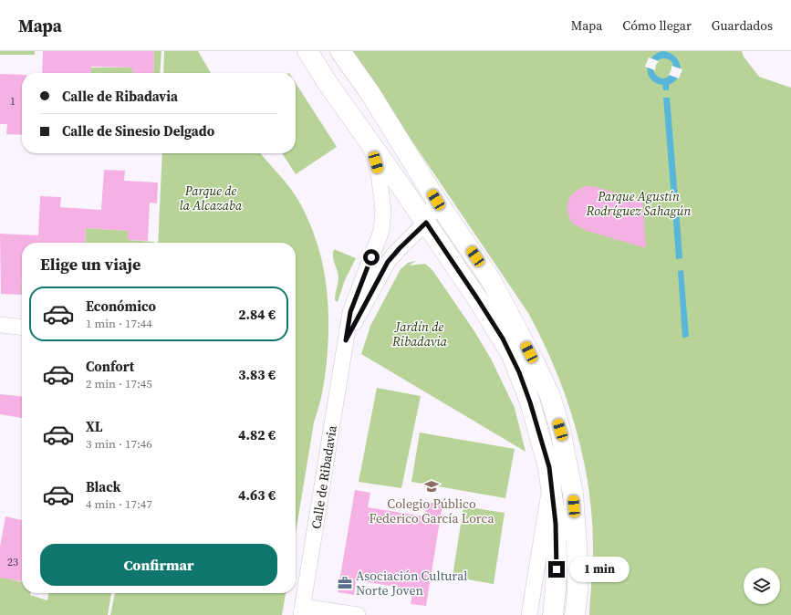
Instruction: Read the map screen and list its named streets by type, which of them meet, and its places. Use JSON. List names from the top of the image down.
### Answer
{
  "streets": {
    "street": ["Calle de Ribadavia"]
  },
  "parks": ["Parque de la Alcazaba", "Parque Agustín Rodríguez Sahagún", "Jardín de Ribadavia"],
  "places": {
    "school or university": ["Colegio Público Federico García Lorca"],
    "office": ["Asociación Cultural Norte Joven"]
  },
  "house_numbers": ["1", "23"],
  "page": {
    "header": "Mapa",
    "nav": ["Mapa", "Cómo llegar", "Guardados"],
    "banner": ["Calle de Ribadavia", "Calle de Sinesio Delgado"],
    "heading": "Elige un viaje",
    "list": [
      {
        "name": "Económico",
        "note": "1 min · 17:44",
        "value": "2.84 €"
      },
      {
        "name": "Confort",
        "note": "2 min · 17:45",
        "value": "3.83 €"
      },
      {
        "name": "XL",
        "note": "3 min · 17:46",
        "value": "4.82 €"
      },
      {
        "name": "Black",
        "note": "4 min · 17:47",
        "value": "4.63 €"
      }
    ],
    "buttons": "Confirmar",
    "bubble": "1 min"
  }
}
